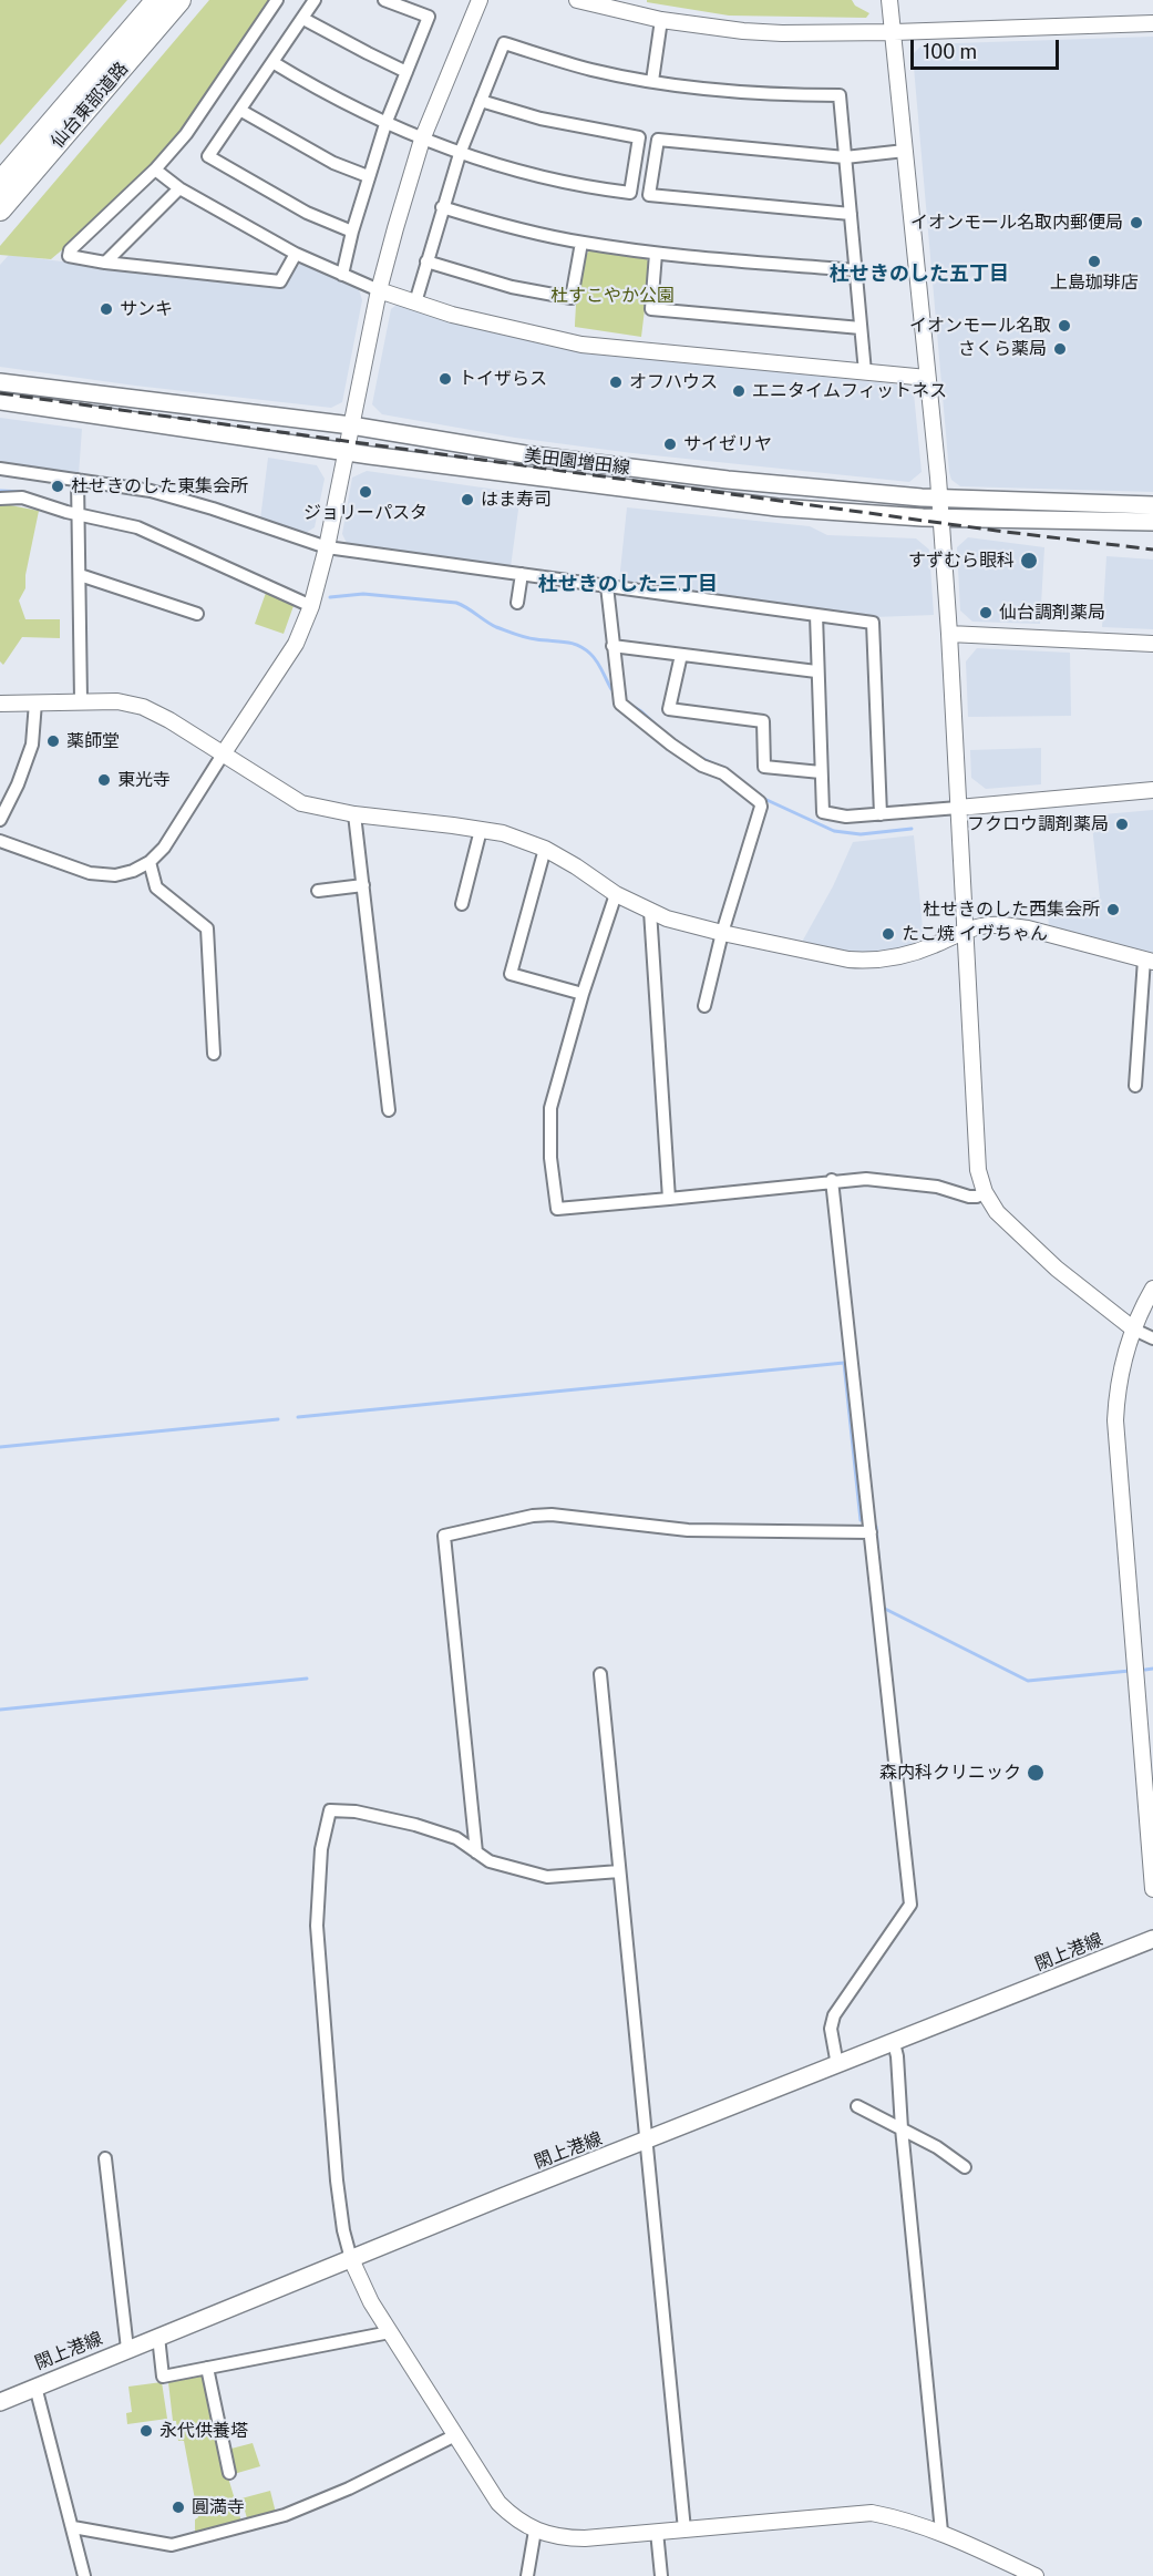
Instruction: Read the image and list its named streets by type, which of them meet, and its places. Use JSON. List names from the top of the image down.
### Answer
{
  "streets": {
    "highway": ["仙台東部道路"],
    "main road": ["美田園増田線", "閖上港線"]
  },
  "districts": ["杜せきのした五丁目", "杜せきのした三丁目"],
  "parks": ["杜すこやか公園"],
  "places": [
    "イオンモール名取内郵便局",
    "上島珈琲店",
    "サンキ",
    "イオンモール名取",
    "さくら薬局",
    "トイザらス",
    "オフハウス",
    "エニタイムフィットネス",
    "サイゼリヤ",
    "杜せきのした東集会所",
    "ジョリーパスタ",
    "はま寿司",
    "すずむら眼科",
    "仙台調剤薬局",
    "薬師堂",
    "東光寺",
    "フクロウ調剤薬局",
    "杜せきのした西集会所",
    "たこ焼 イヴちゃん",
    "森内科クリニック",
    "永代供養塔",
    "圓満寺"
  ],
  "scale_bar": "100 m"
}
